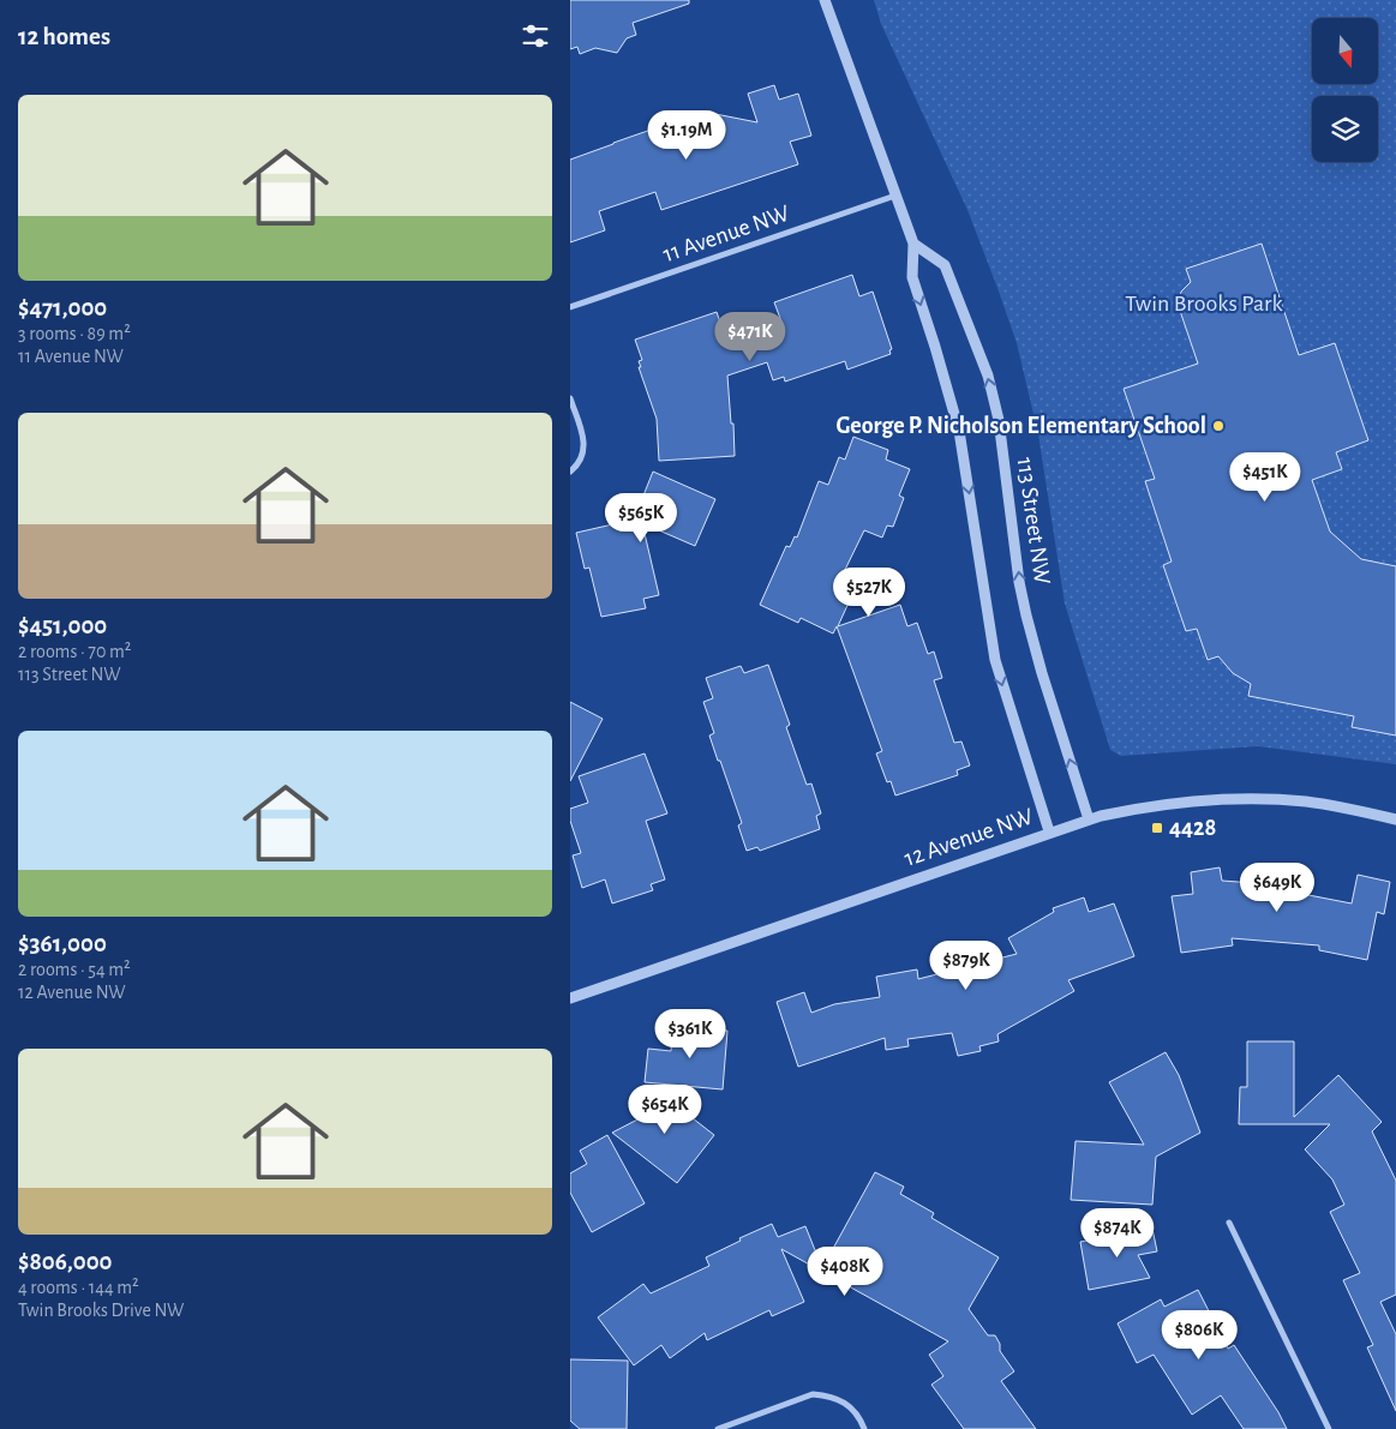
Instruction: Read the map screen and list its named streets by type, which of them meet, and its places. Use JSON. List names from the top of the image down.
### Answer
{
  "streets": {
    "street": ["11 Avenue NW", "113 Street NW", "12 Avenue NW"]
  },
  "crossings": [
    ["113 Street NW", "12 Avenue NW"]
  ],
  "parks": ["Twin Brooks Park"],
  "places": {
    "other": ["George P. Nicholson Elementary School"],
    "transit": ["4428"]
  },
  "north": "bottom",
  "page": {
    "heading": "12 homes",
    "list": [
      {
        "name": "$471,000",
        "note": "3 rooms · 89 m² · 11 Avenue NW"
      },
      {
        "name": "$451,000",
        "note": "2 rooms · 70 m² · 113 Street NW"
      },
      {
        "name": "$361,000",
        "note": "2 rooms · 54 m² · 12 Avenue NW"
      },
      {
        "name": "$806,000",
        "note": "4 rooms · 144 m² · Twin Brooks Drive NW"
      }
    ],
    "price": [
      "$1.19M",
      "$471K",
      "$451K",
      "$565K",
      "$527K",
      "$649K",
      "$879K",
      "$361K",
      "$654K",
      "$874K",
      "$408K",
      "$806K"
    ]
  }
}
